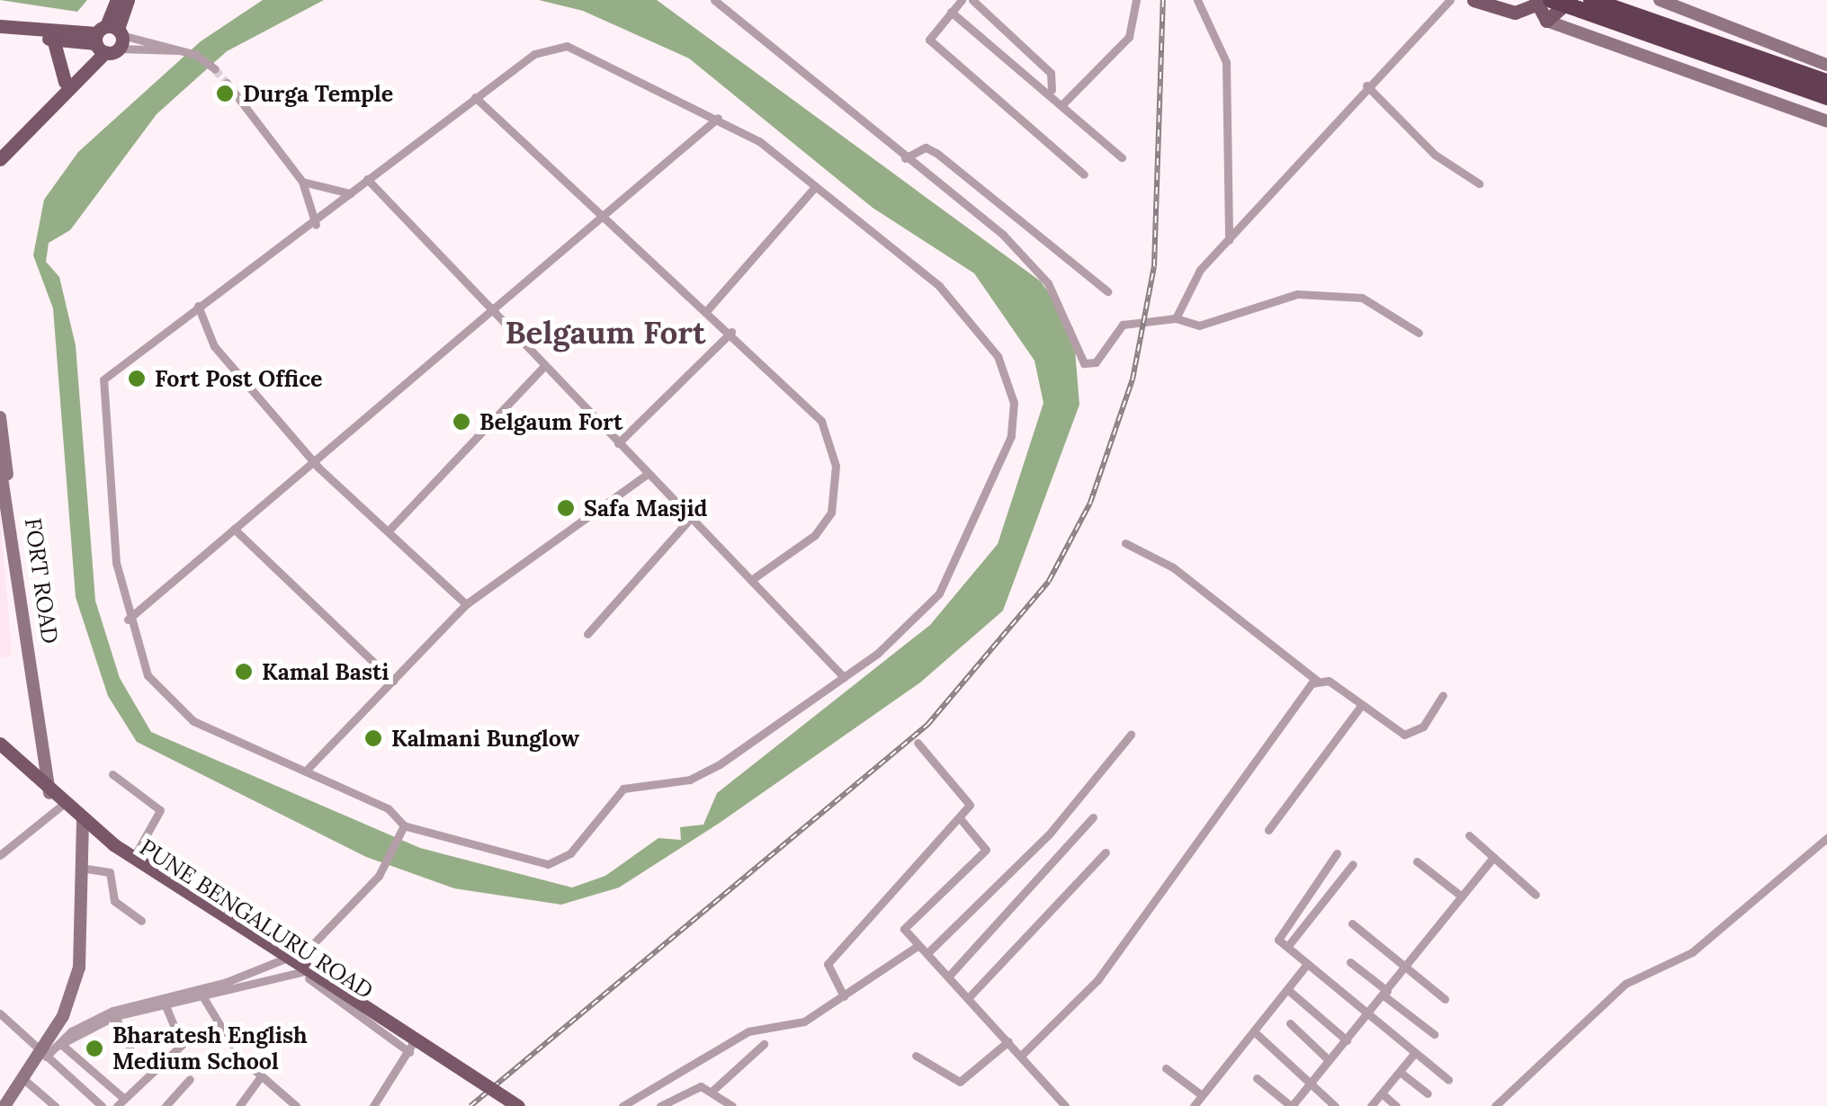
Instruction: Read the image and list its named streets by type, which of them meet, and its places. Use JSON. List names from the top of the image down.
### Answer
{
  "streets": {
    "main road": ["FORT ROAD", "PUNE BENGALURU ROAD"]
  },
  "crossings": [
    ["FORT ROAD", "PUNE BENGALURU ROAD"]
  ],
  "districts": ["Belgaum Fort"],
  "places": [
    "Durga Temple",
    "Fort Post Office",
    "Belgaum Fort",
    "Safa Masjid",
    "Kamal Basti",
    "Kalmani Bunglow",
    "Bharatesh English Medium School"
  ]
}
